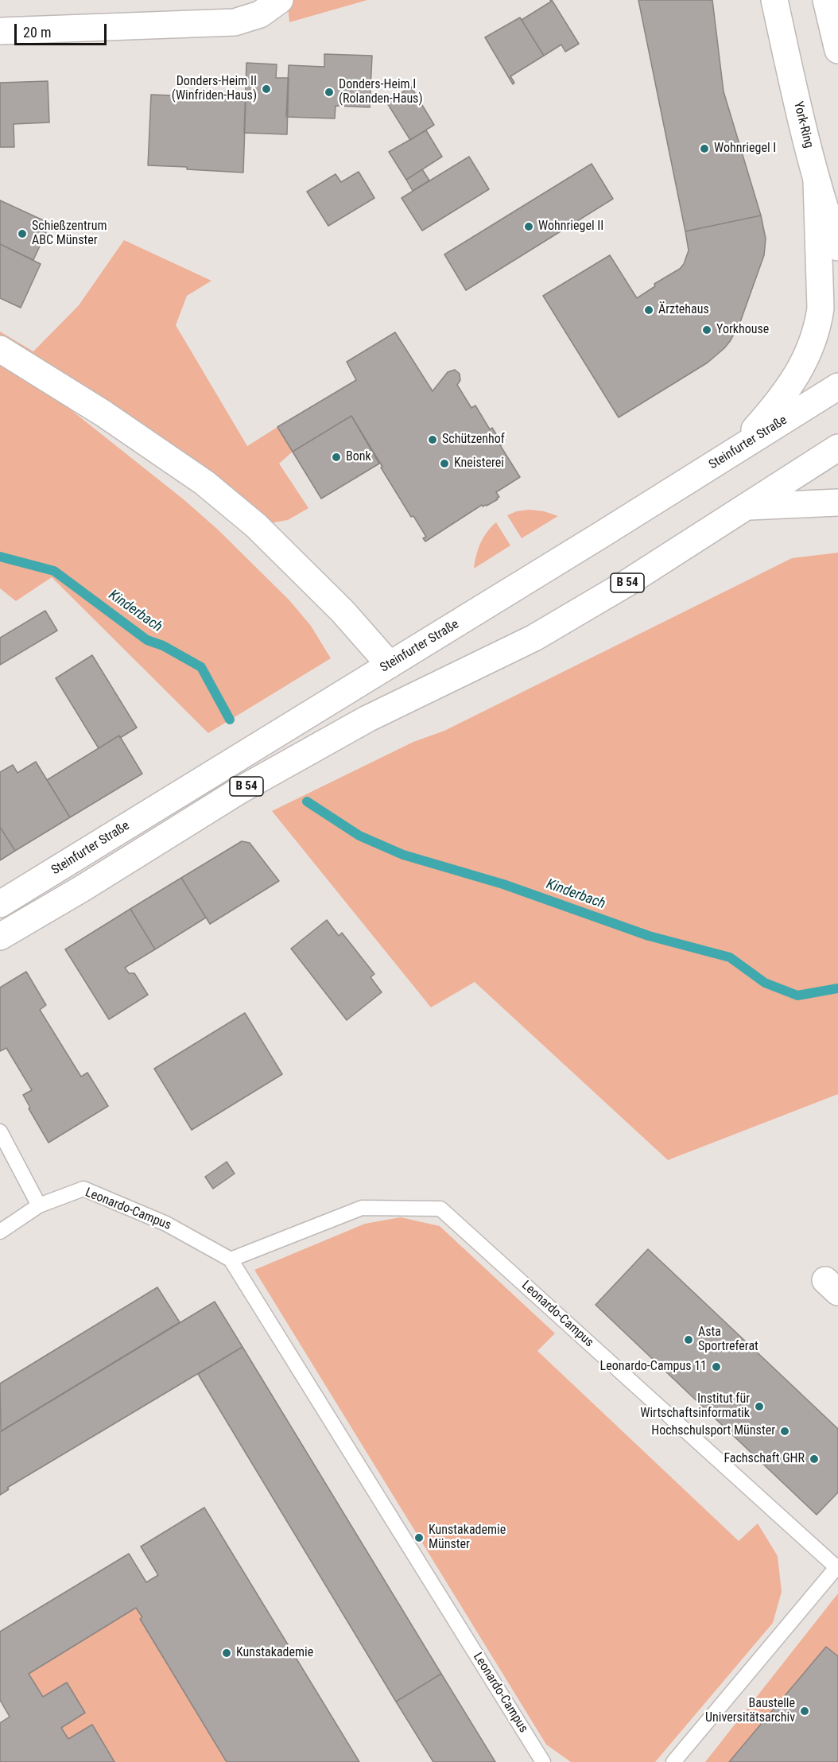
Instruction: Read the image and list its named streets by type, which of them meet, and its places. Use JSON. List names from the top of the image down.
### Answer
{
  "streets": {
    "main road": ["York-Ring", "Steinfurter Straße", "B 54"],
    "lane": ["Leonardo-Campus"]
  },
  "water": ["Kinderbach"],
  "places": [
    "Donders-Heim II (Winfriden-Haus)",
    "Donders-Heim I (Rolanden-Haus)",
    "Wohnriegel I",
    "Wohnriegel II",
    "Schießzentrum ABC Münster",
    "Ärztehaus",
    "Yorkhouse",
    "Schützenhof",
    "Bonk",
    "Kneisterei",
    "Asta Sportreferat",
    "Leonardo-Campus 11",
    "Institut für Wirtschaftsinformatik",
    "Hochschulsport Münster",
    "Fachschaft GHR",
    "Kunstakademie Münster",
    "Kunstakademie",
    "Baustelle Universitätsarchiv"
  ],
  "scale_bar": "20 m"
}
